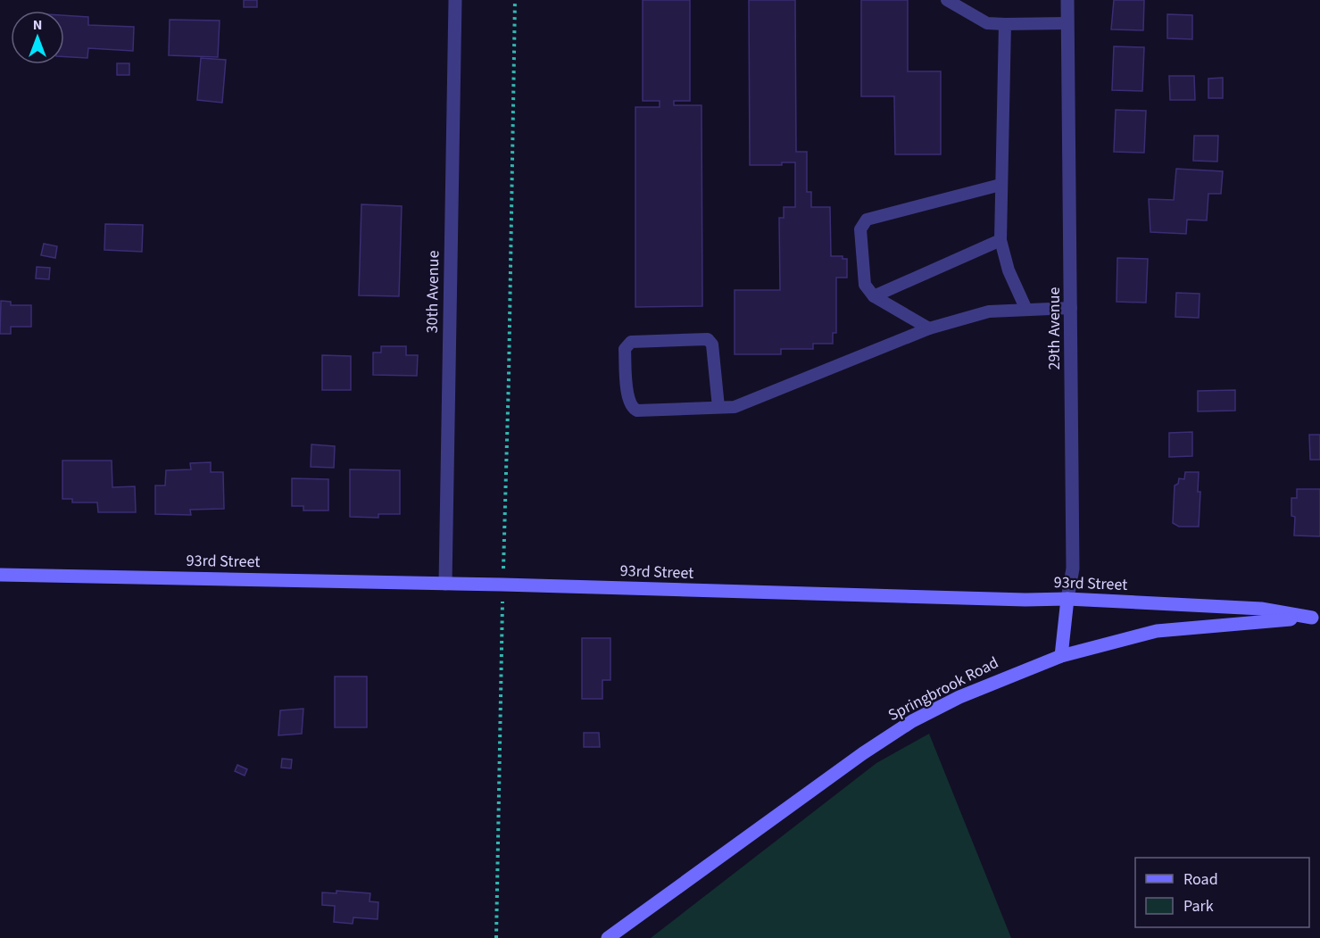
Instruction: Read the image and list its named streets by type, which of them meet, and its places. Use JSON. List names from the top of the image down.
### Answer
{
  "streets": {
    "street": [
      "30th Avenue",
      "29th Avenue",
      "93rd Street",
      "Springbrook Road"
    ]
  },
  "crossings": [
    ["30th Avenue", "93rd Street"],
    ["29th Avenue", "93rd Street"],
    ["29th Avenue", "Springbrook Road"],
    ["93rd Street", "Springbrook Road"]
  ],
  "legend": ["Road", "Park"],
  "north": "top"
}
